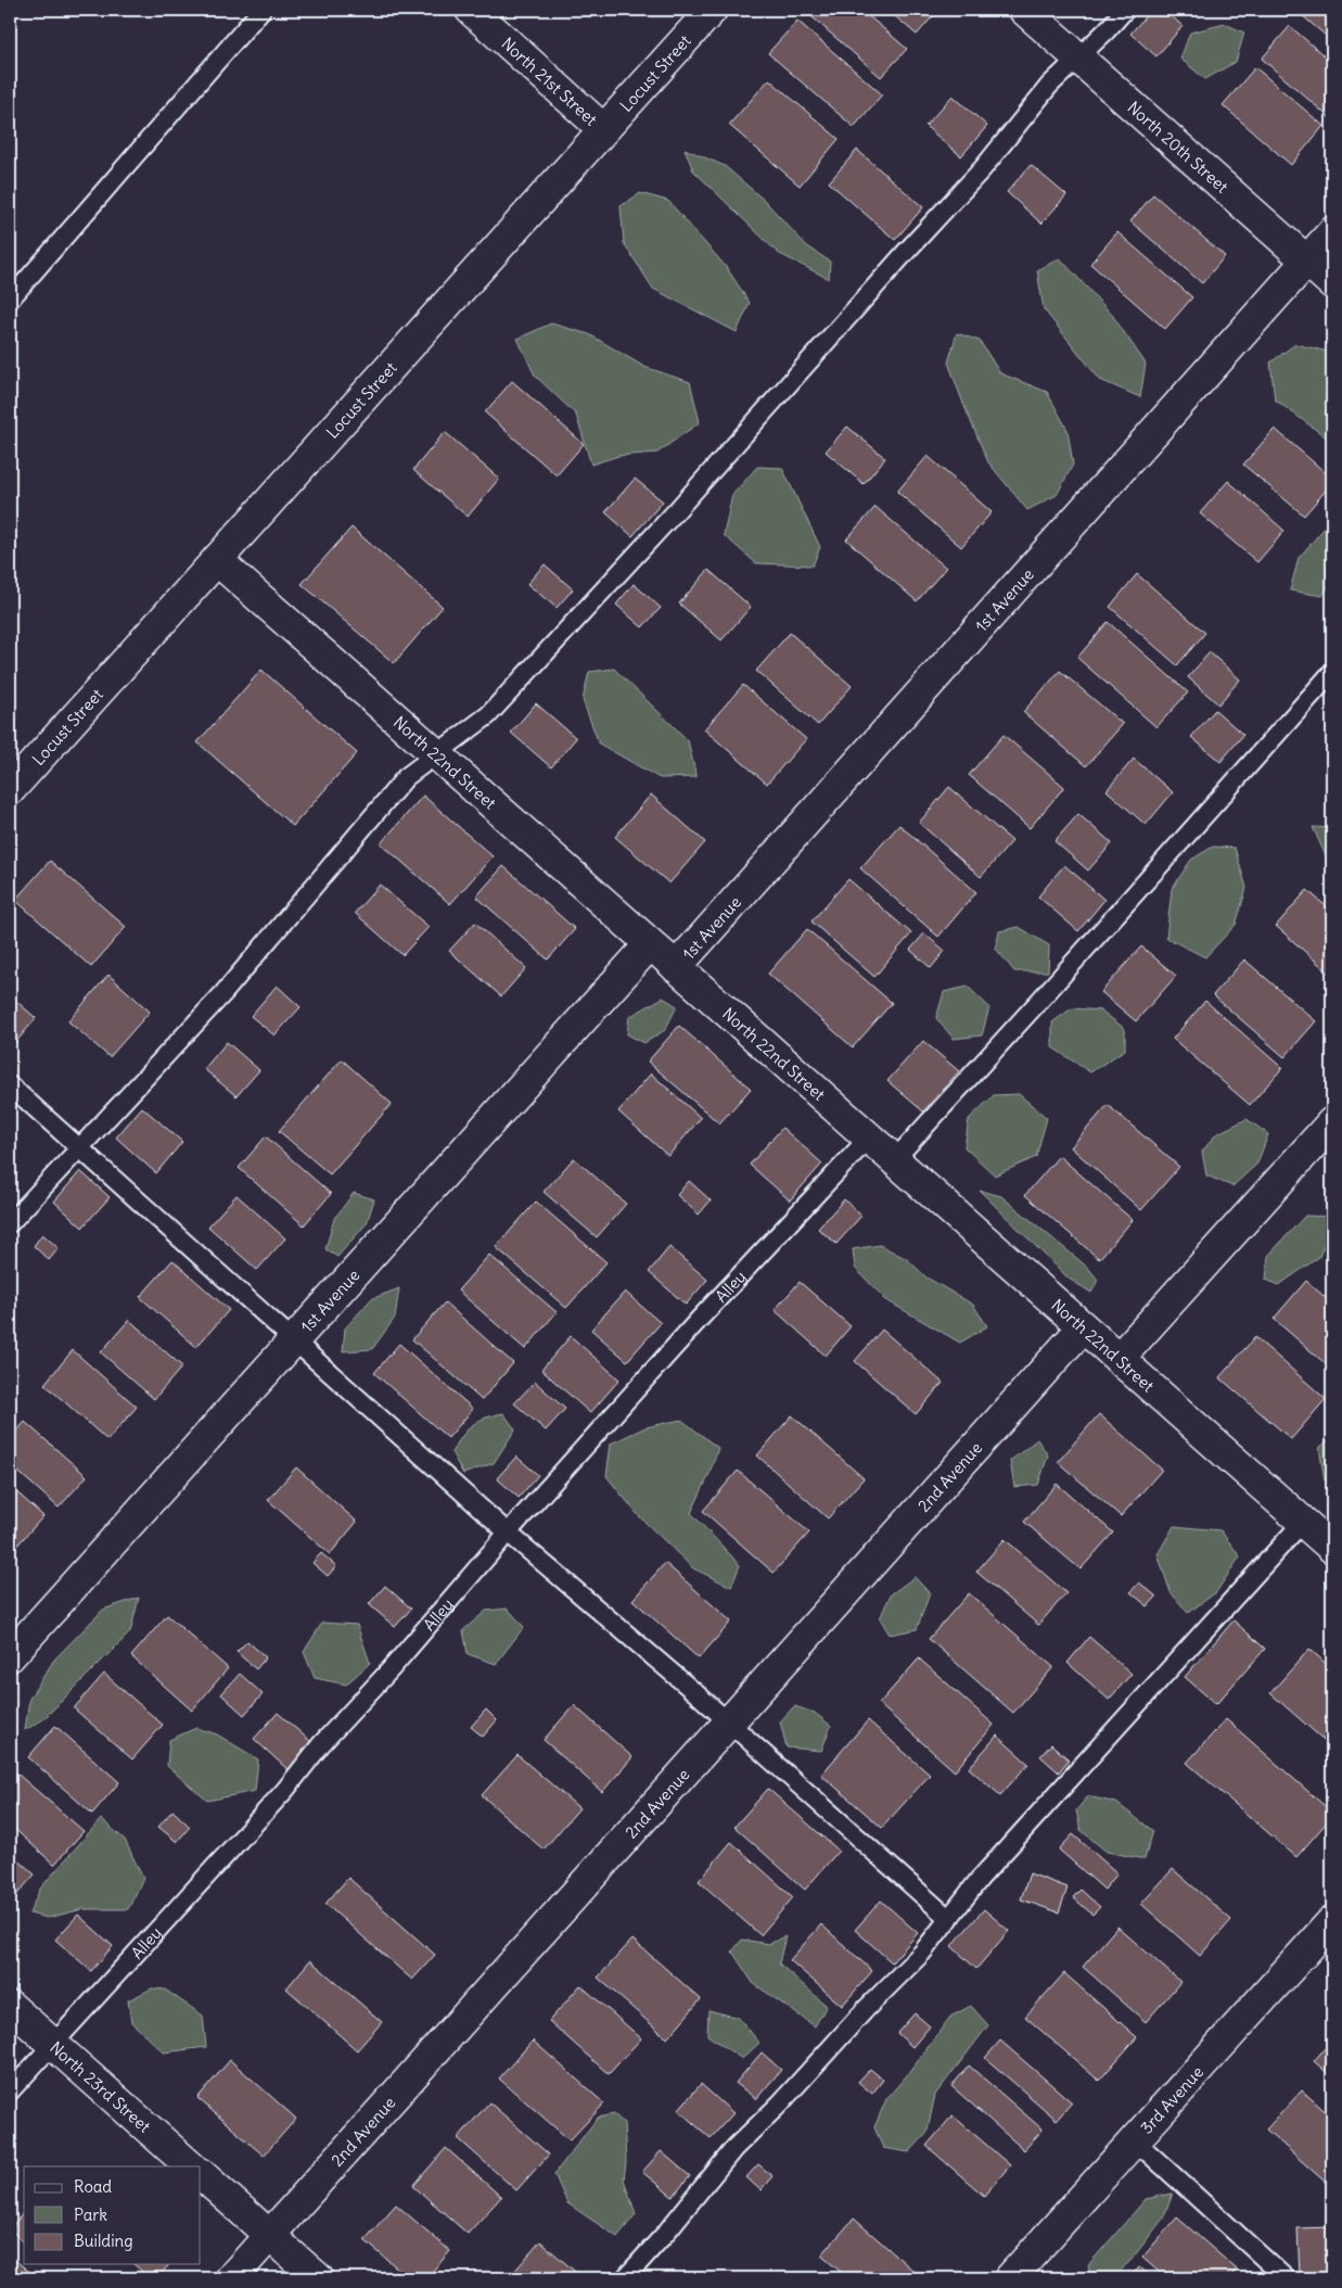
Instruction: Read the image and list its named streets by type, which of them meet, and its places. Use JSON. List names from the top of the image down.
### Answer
{
  "streets": {
    "street": [
      "Locust Street",
      "North 21st Street",
      "North 20th Street",
      "1st Avenue",
      "North 22nd Street",
      "2nd Avenue",
      "North 23rd Street",
      "3rd Avenue"
    ],
    "lane": ["Alley"]
  },
  "crossings": [
    ["Locust Street", "North 21st Street"],
    ["Locust Street", "North 22nd Street"],
    ["North 20th Street", "1st Avenue"],
    ["1st Avenue", "North 22nd Street"],
    ["North 22nd Street", "Alley"],
    ["North 22nd Street", "2nd Avenue"],
    ["Alley", "North 23rd Street"]
  ],
  "legend": ["Road", "Park", "Building"]
}
